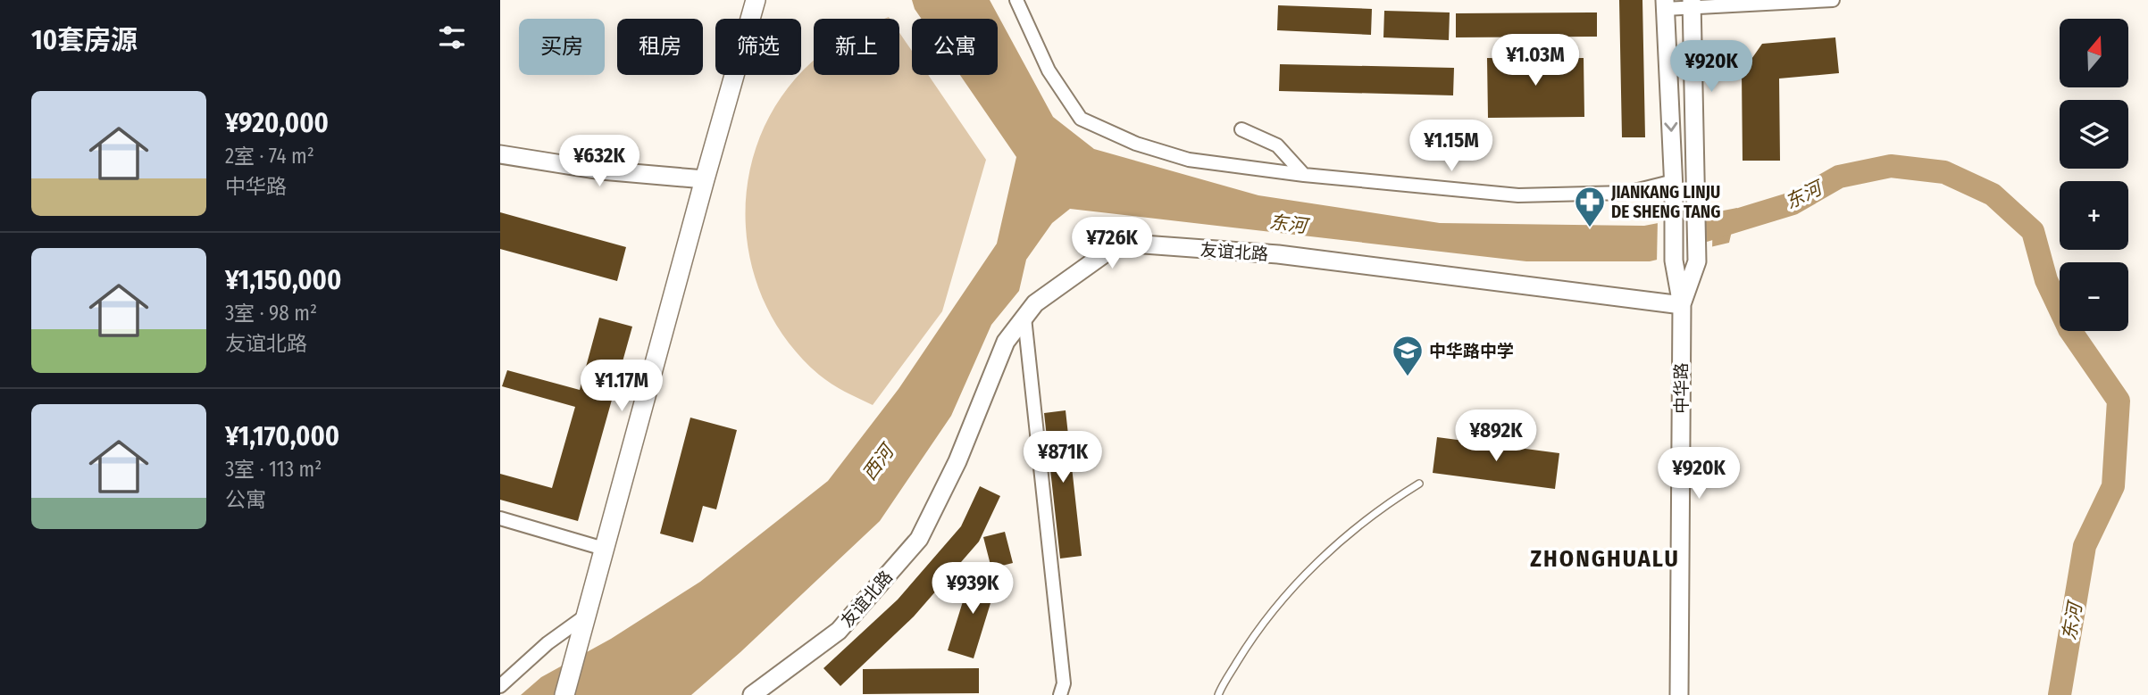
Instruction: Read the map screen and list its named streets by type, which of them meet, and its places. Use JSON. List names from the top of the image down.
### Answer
{
  "streets": {
    "street": ["友谊北路", "中华路"]
  },
  "crossings": [
    ["友谊北路", "中华路"]
  ],
  "districts": ["ZHONGHUALU"],
  "water": ["东河", "西河"],
  "places": {
    "pharmacy": ["JIANKANG LINJU DE SHENG TANG"],
    "school or university": ["中华路中学"]
  },
  "north": "top",
  "page": {
    "heading": "10套房源",
    "map_buttons": ["+", "−"],
    "chip": [
      "买房",
      "租房",
      "筛选",
      "新上",
      "公寓"
    ],
    "price": [
      "¥1.03M",
      "¥920K",
      "¥1.15M",
      "¥632K",
      "¥726K",
      "¥1.17M",
      "¥892K",
      "¥871K",
      "¥920K",
      "¥939K"
    ],
    "list": [
      {
        "name": "¥920,000",
        "note": "2室 · 74 m² · 中华路"
      },
      {
        "name": "¥1,150,000",
        "note": "3室 · 98 m² · 友谊北路"
      },
      {
        "name": "¥1,170,000",
        "note": "3室 · 113 m² · 公寓"
      }
    ]
  }
}
